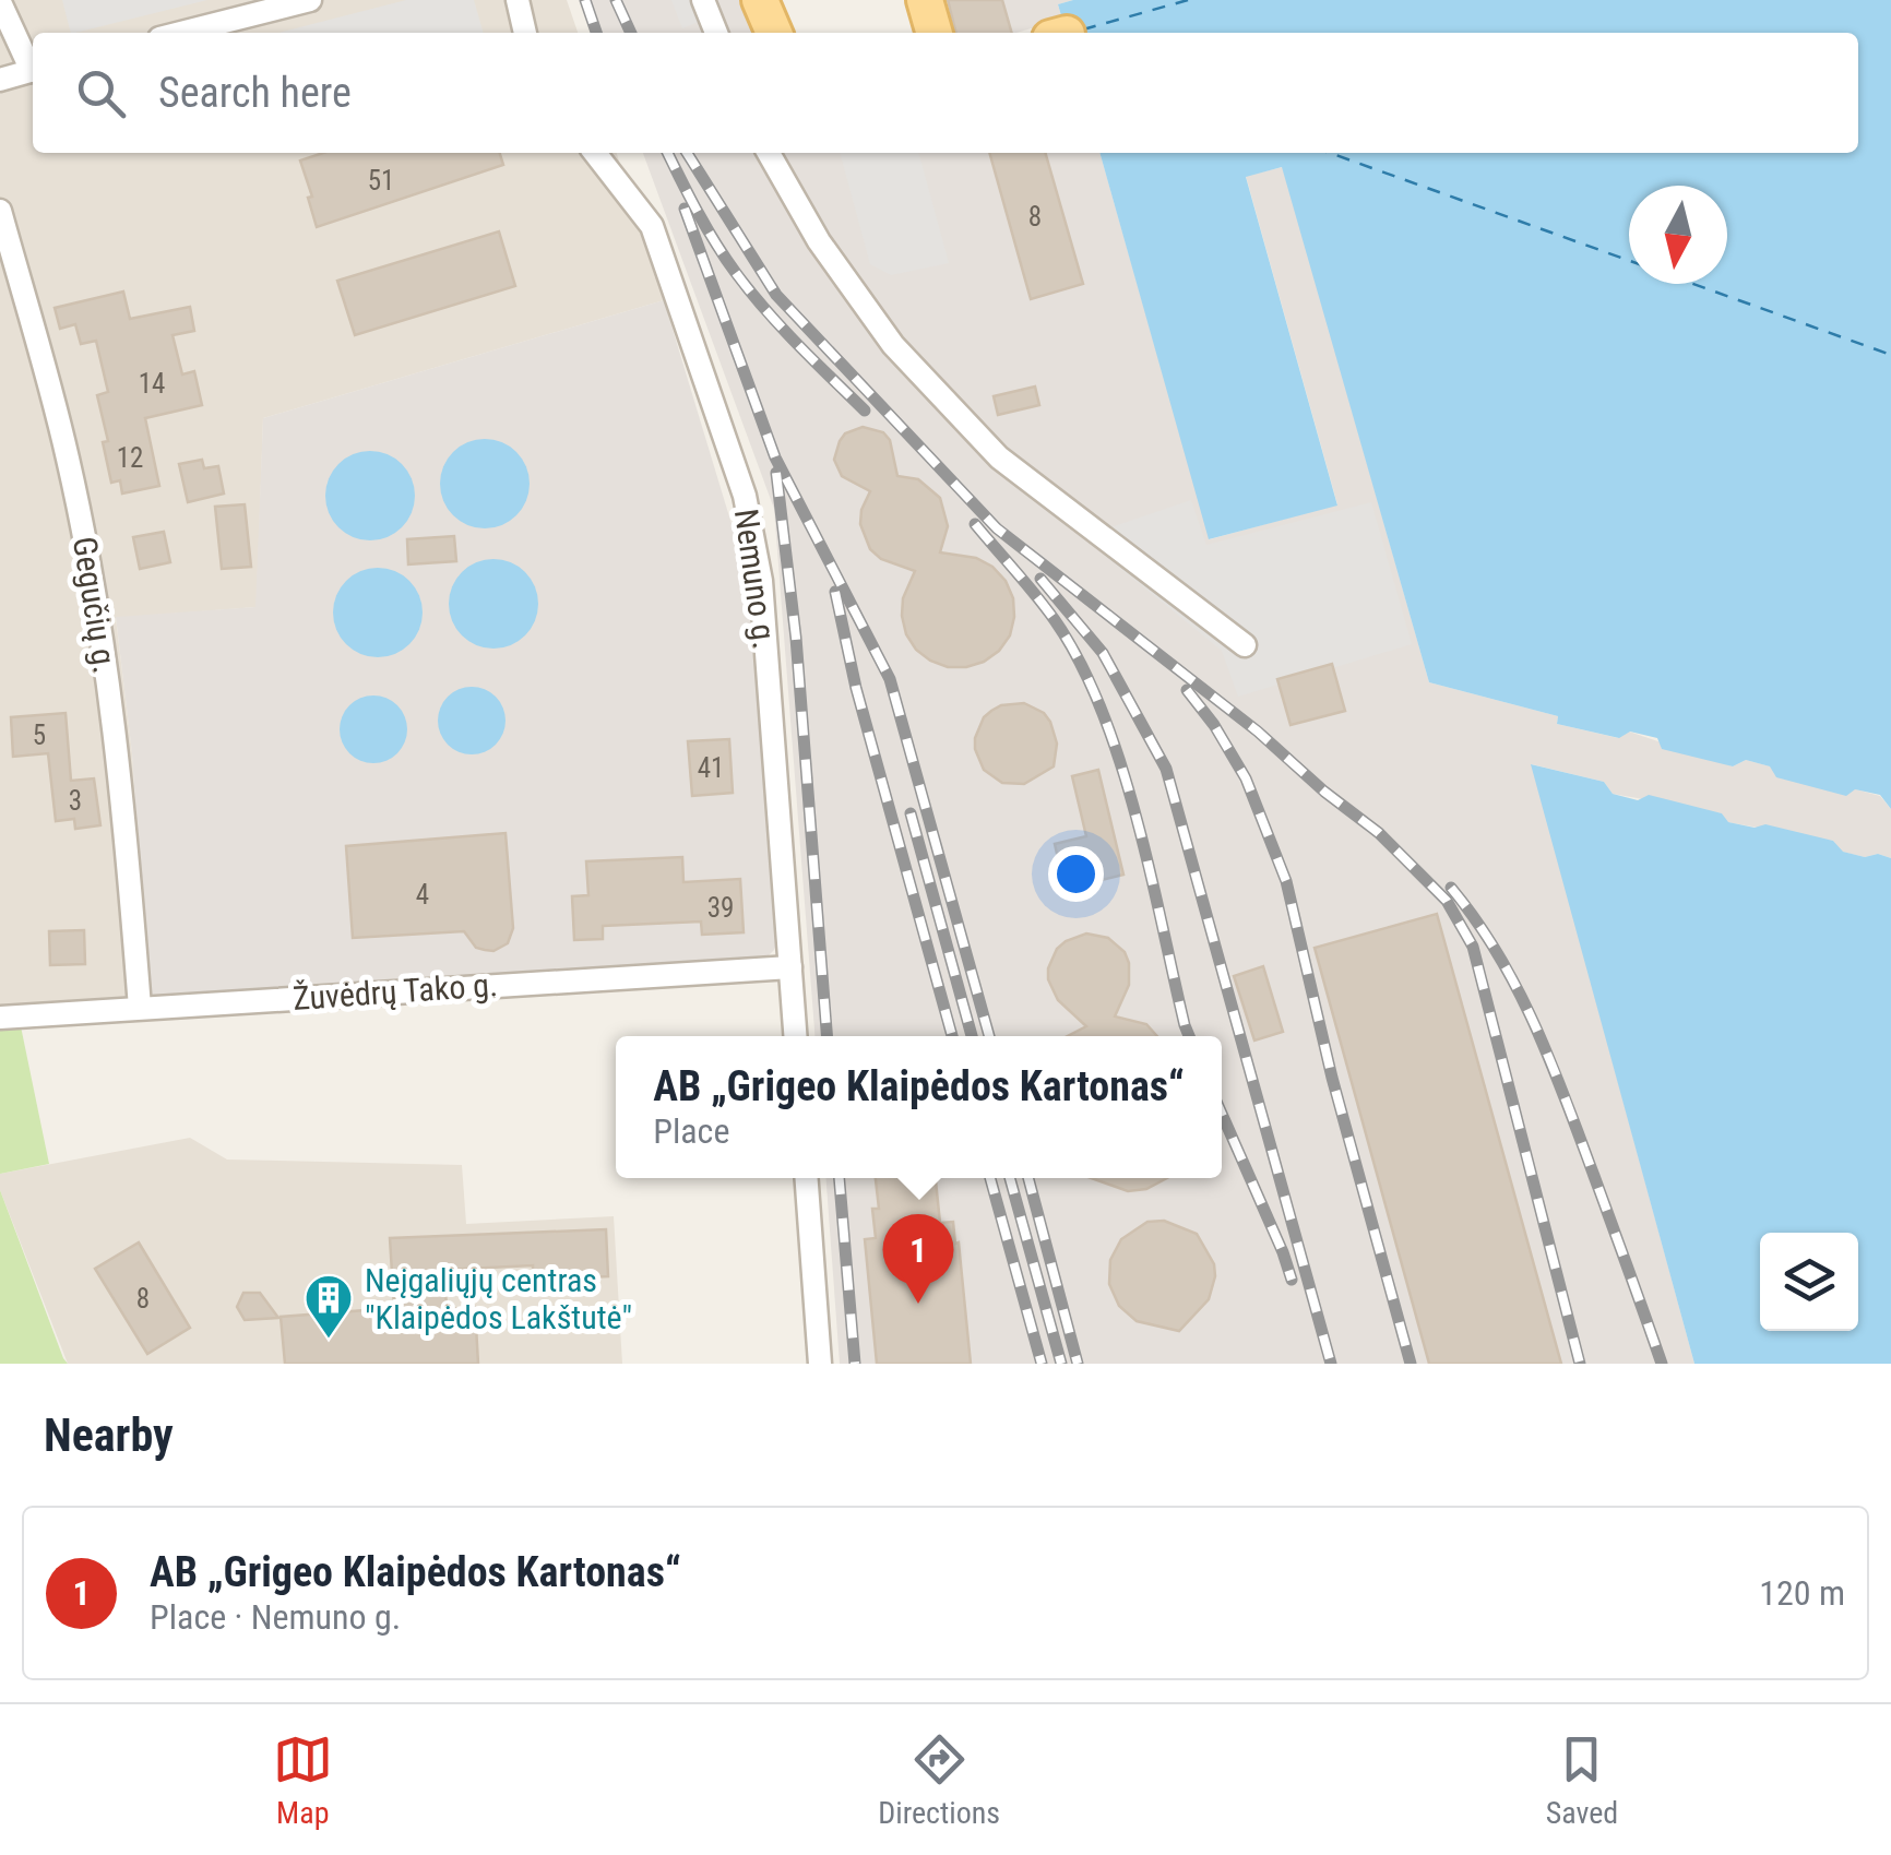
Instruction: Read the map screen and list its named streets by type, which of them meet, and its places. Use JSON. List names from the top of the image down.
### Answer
{
  "streets": {
    "street": ["Nemuno g.", "Gegučių g.", "Žuvėdrų Tako g."]
  },
  "crossings": [
    ["Nemuno g.", "Žuvėdrų Tako g."],
    ["Gegučių g.", "Žuvėdrų Tako g."]
  ],
  "places": {
    "building": ["Neįgaliųjų centras \"Klaipėdos Lakštutė\""]
  },
  "house_numbers": [
    "51",
    "8",
    "14",
    "12",
    "5",
    "41",
    "3",
    "4",
    "39",
    "8"
  ],
  "north": "bottom",
  "page": {
    "search": "Search here",
    "popup": ["AB „Grigeo Klaipėdos Kartonas“", "Place"],
    "pins": "1",
    "heading": "Nearby",
    "list": [
      {
        "mark": "1",
        "name": "AB „Grigeo Klaipėdos Kartonas“",
        "note": "Place · Nemuno g.",
        "value": "120 m"
      }
    ],
    "nav": ["Map", "Directions", "Saved"]
  }
}
